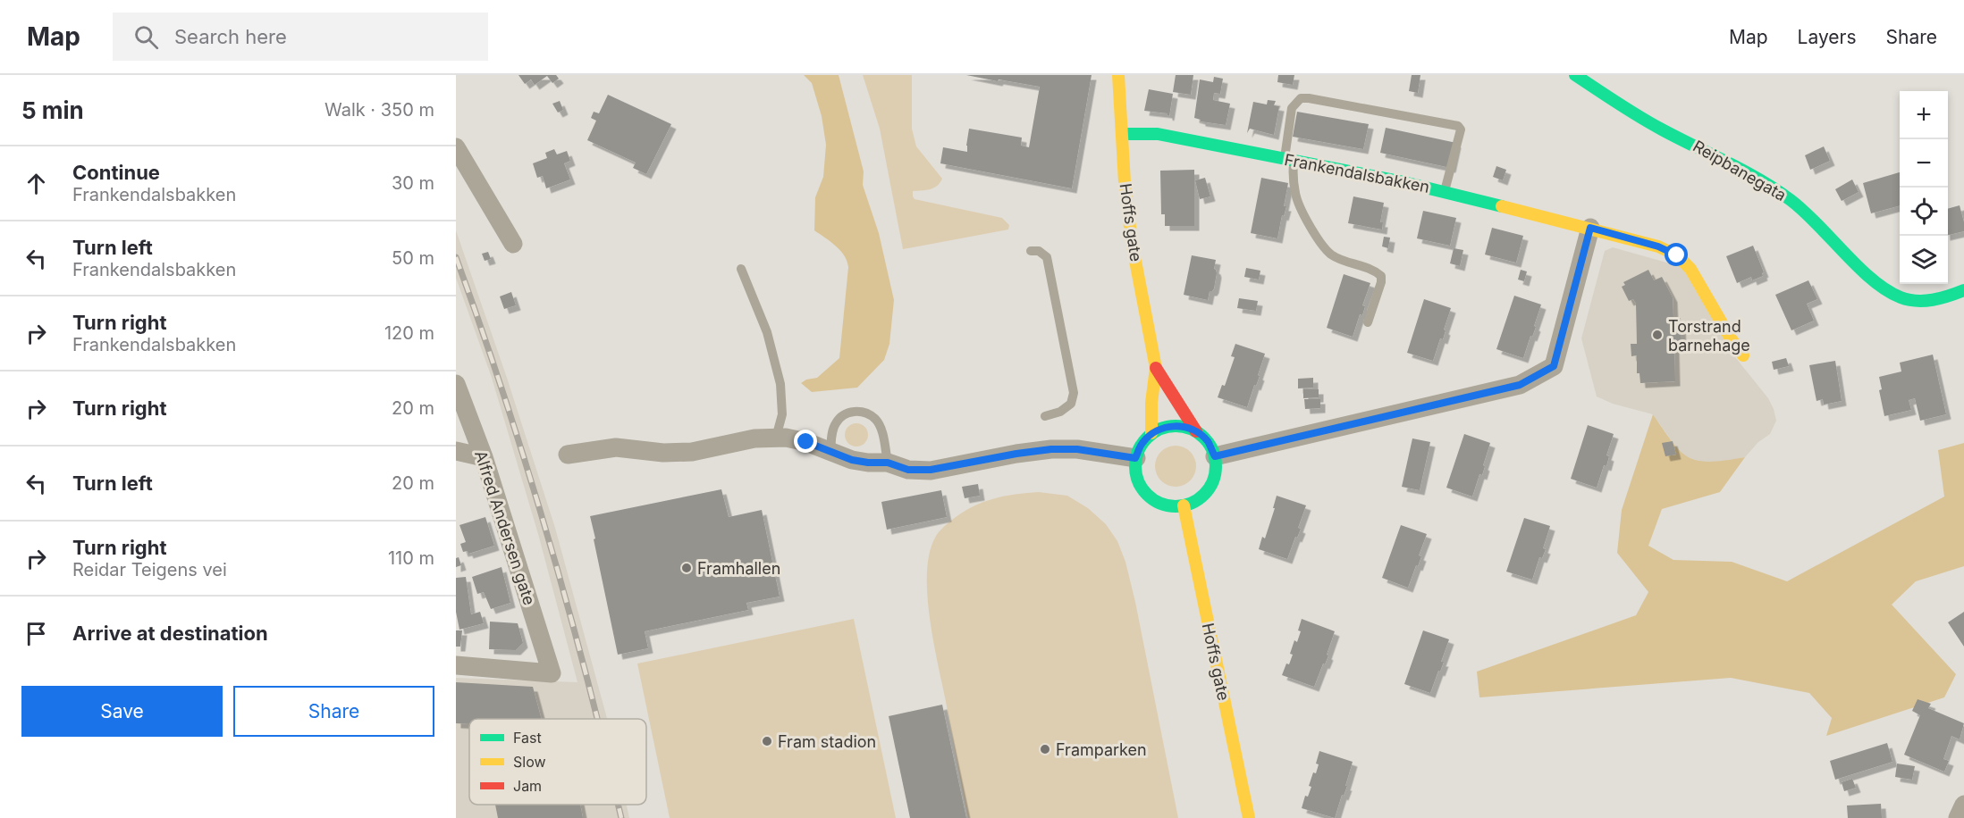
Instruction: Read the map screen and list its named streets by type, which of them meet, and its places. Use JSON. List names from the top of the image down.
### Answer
{
  "streets": {
    "main road": ["Reipbanegata", "Frankendalsbakken", "Hoffs gate"],
    "street": ["Alfred Andersen gate"]
  },
  "crossings": [
    ["Frankendalsbakken", "Hoffs gate"]
  ],
  "places": [
    "Torstrand barnehage",
    "Framhallen",
    "Fram stadion",
    "Framparken"
  ],
  "legend": ["Fast", "Slow", "Jam"],
  "page": {
    "header": "Map",
    "search": "Search here",
    "nav": ["Map", "Layers", "Share"],
    "heading": ["5 min", "Walk · 350 m"],
    "map_buttons": ["+", "−"],
    "list": [
      ["Continue", "Frankendalsbakken", "30 m"],
      ["Turn left", "Frankendalsbakken", "50 m"],
      ["Turn right", "Frankendalsbakken", "120 m"],
      ["Turn right", "20 m"],
      ["Turn left", "20 m"],
      ["Turn right", "Reidar Teigens vei", "110 m"],
      "Arrive at destination"
    ],
    "buttons": ["Save", "Share"]
  }
}
